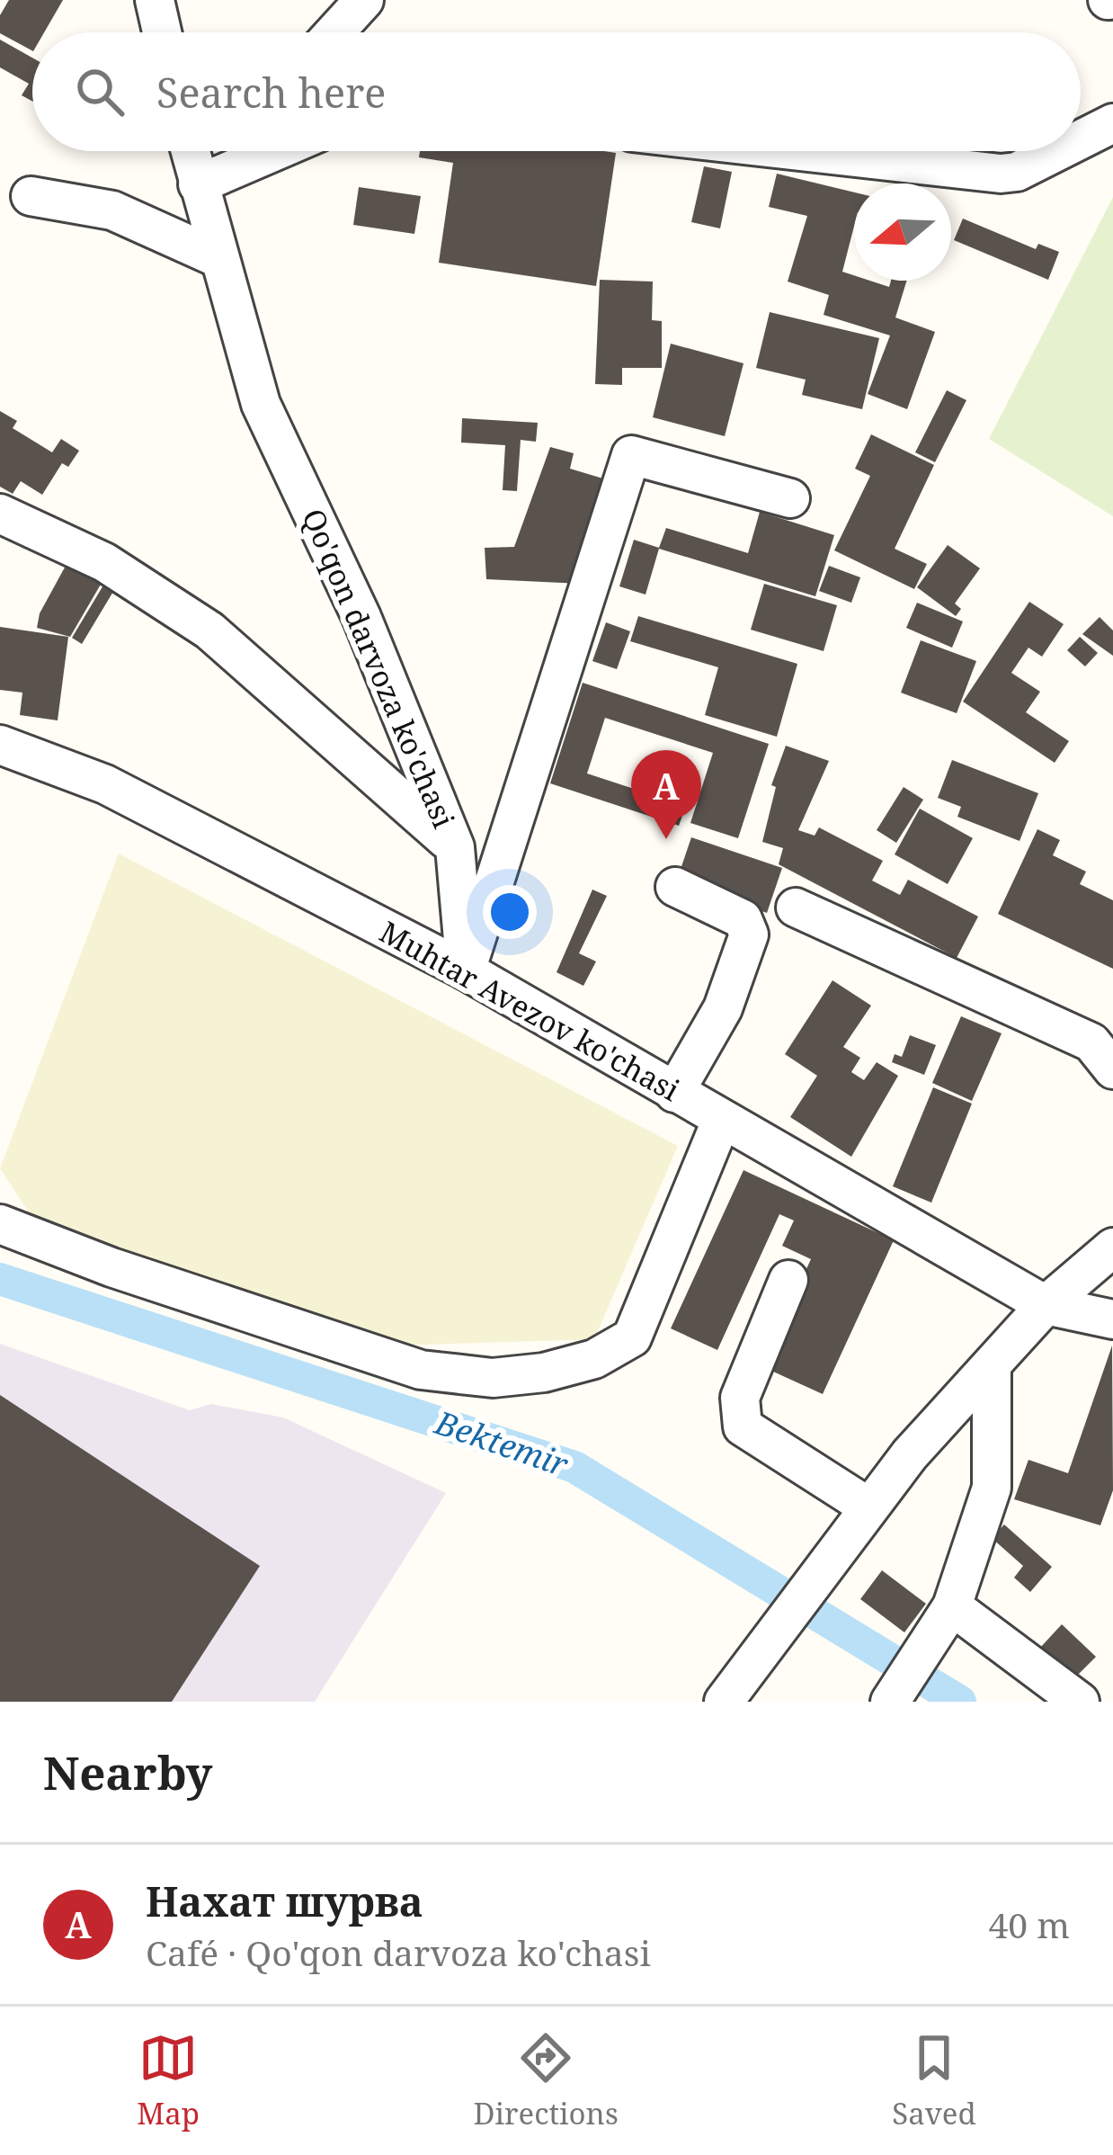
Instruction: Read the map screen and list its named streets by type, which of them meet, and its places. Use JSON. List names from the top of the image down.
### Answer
{
  "streets": {
    "street": ["Qo'qon darvoza ko'chasi", "Muhtar Avezov ko'chasi"]
  },
  "crossings": [
    ["Qo'qon darvoza ko'chasi", "Muhtar Avezov ko'chasi"]
  ],
  "water": ["Bektemir"],
  "north": "left",
  "page": {
    "search": "Search here",
    "pins": "A",
    "heading": "Nearby",
    "list": [
      {
        "mark": "A",
        "name": "Нахат шурва",
        "note": "Café · Qo'qon darvoza ko'chasi",
        "value": "40 m"
      }
    ],
    "nav": ["Map", "Directions", "Saved"]
  }
}
